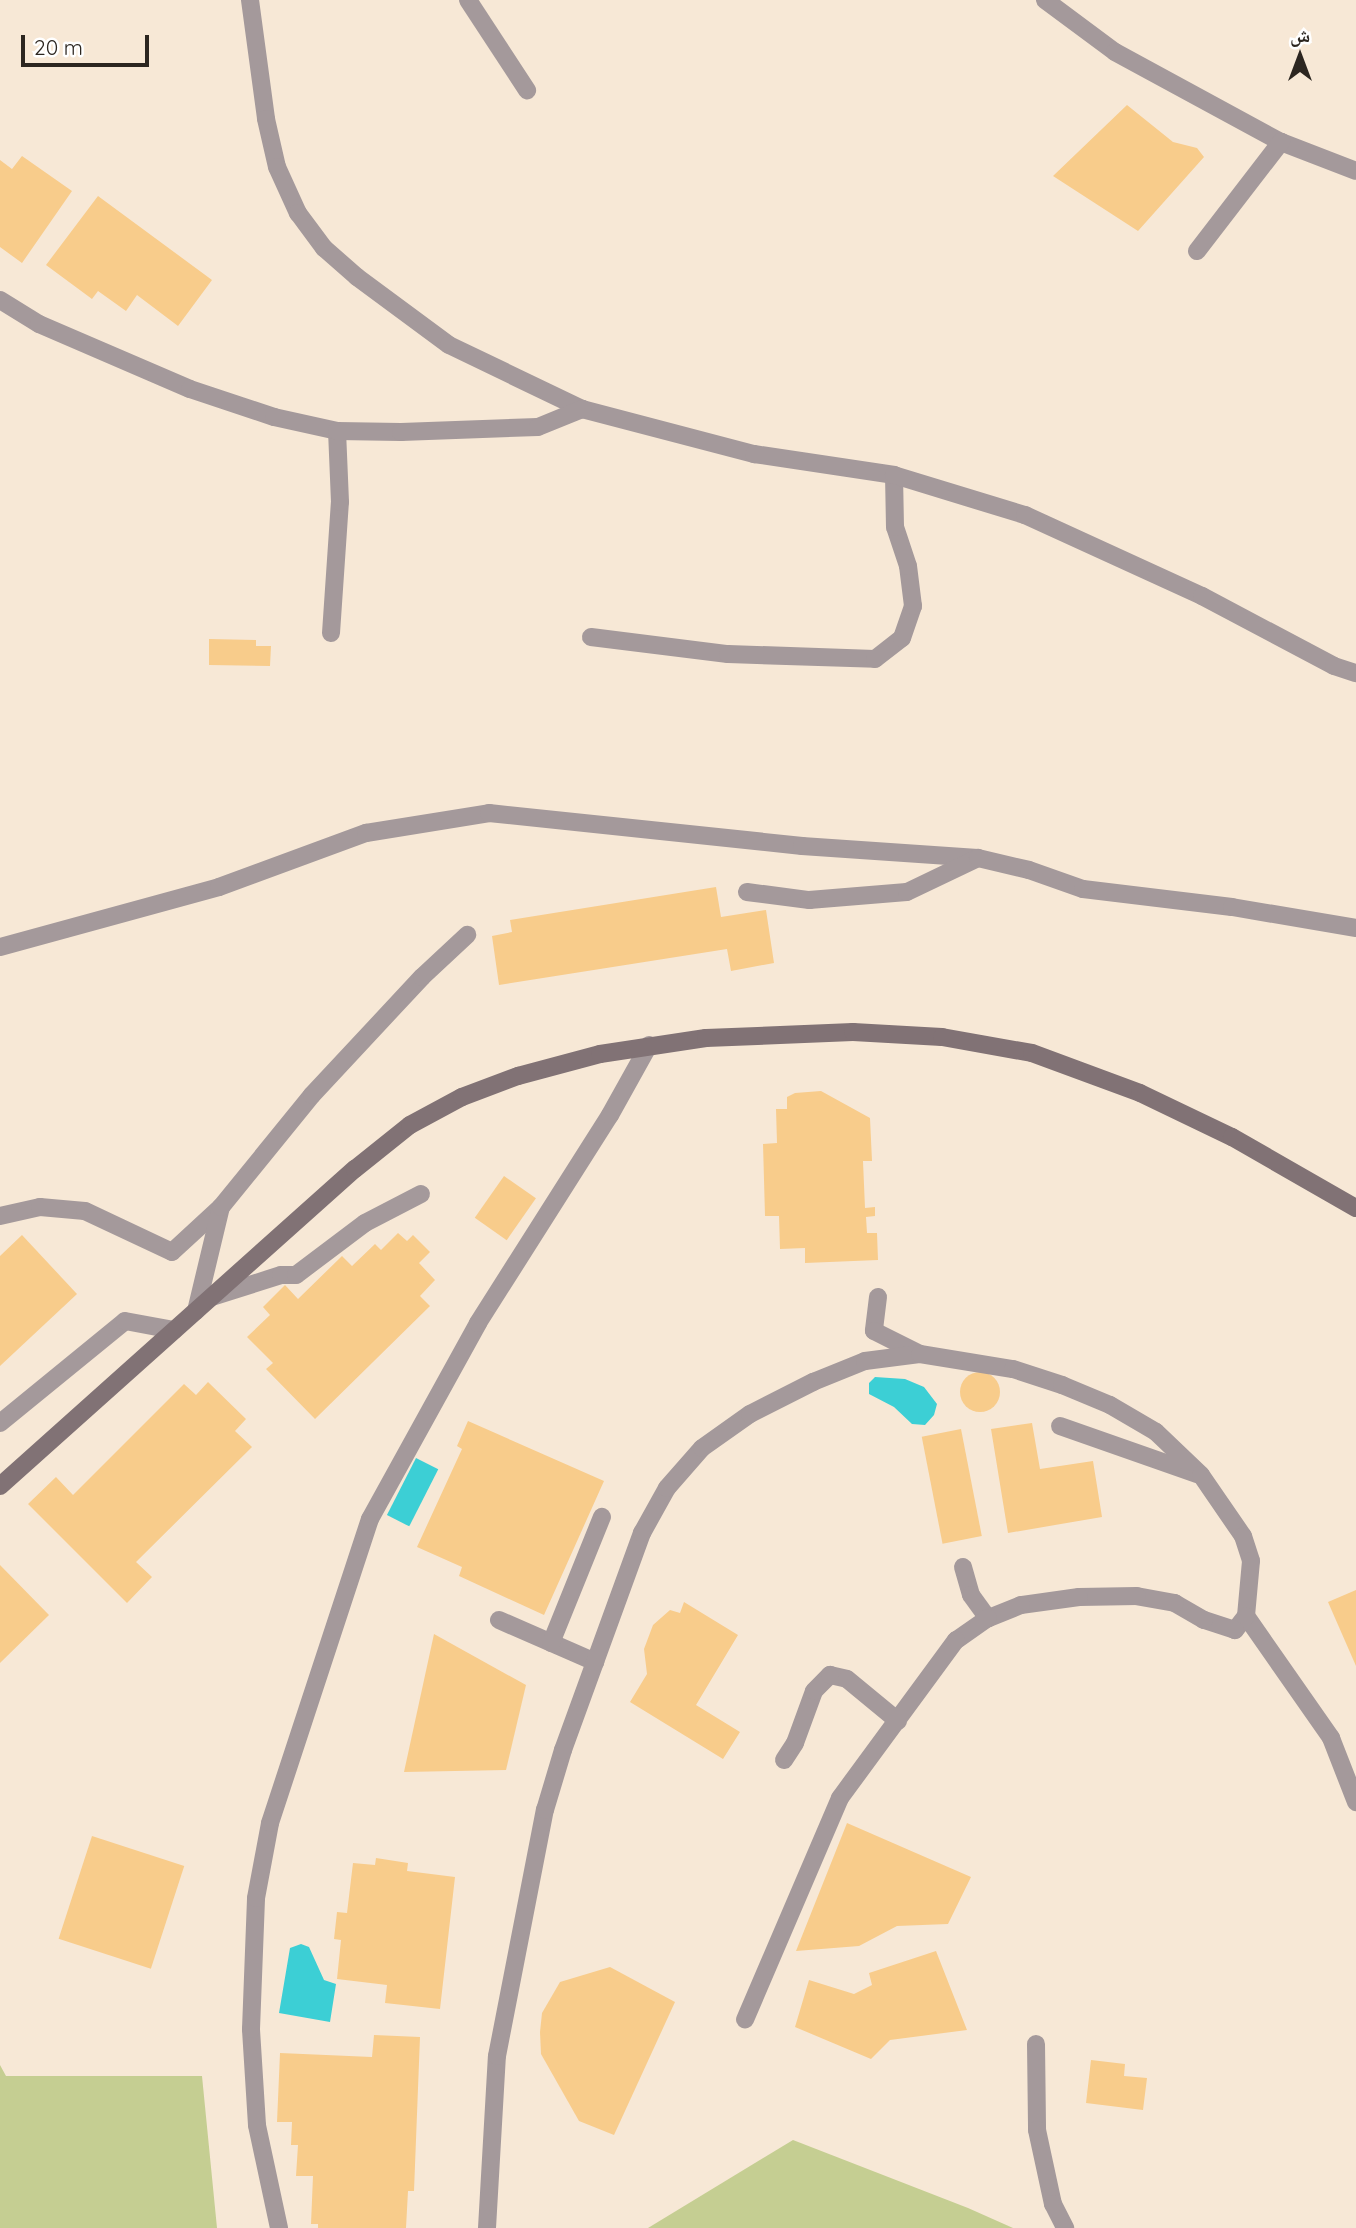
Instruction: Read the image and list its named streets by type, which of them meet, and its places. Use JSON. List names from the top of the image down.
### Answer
{
  "scale_bar": "20 m",
  "north": "top"
}
